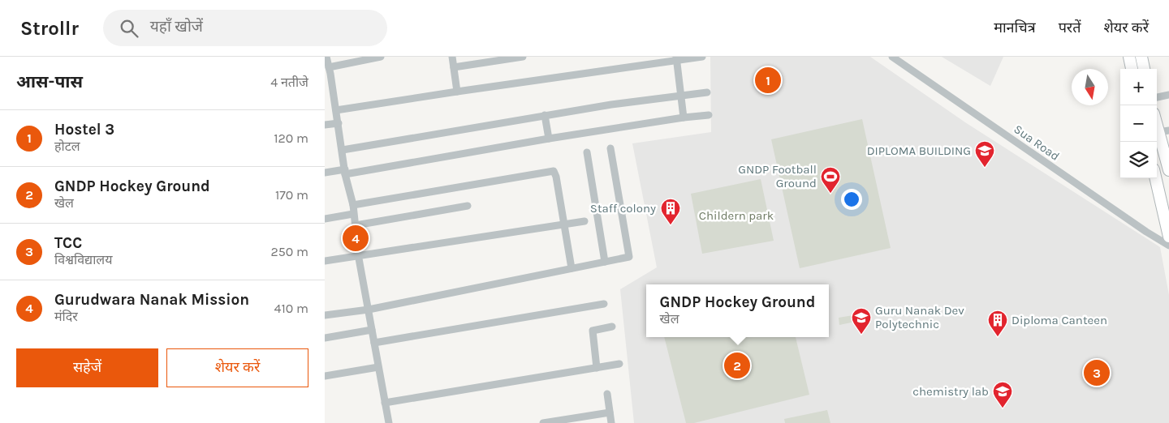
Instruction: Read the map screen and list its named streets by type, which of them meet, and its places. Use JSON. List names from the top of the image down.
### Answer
{
  "streets": {
    "street": ["Sua Road"]
  },
  "parks": ["Childern park"],
  "places": {
    "school or university": ["DIPLOMA BUILDING", "Guru Nanak Dev Polytechnic", "chemistry lab"],
    "sports": ["GNDP Football Ground"],
    "building": ["Staff colony", "Diploma Canteen"]
  },
  "north": "bottom",
  "page": {
    "header": "Strollr",
    "search": "यहाँ खोजें",
    "nav": ["मानचित्र", "परतें", "शेयर करें"],
    "heading": ["आस-पास", "4 नतीजे"],
    "pins": [
      "1",
      "4",
      "2",
      "3"
    ],
    "map_buttons": ["+", "−"],
    "list": [
      {
        "mark": "1",
        "name": "Hostel 3",
        "note": "होटल",
        "value": "120 m"
      },
      {
        "mark": "2",
        "name": "GNDP Hockey Ground",
        "note": "खेल",
        "value": "170 m"
      },
      {
        "mark": "3",
        "name": "TCC",
        "note": "विश्वविद्यालय",
        "value": "250 m"
      },
      {
        "mark": "4",
        "name": "Gurudwara Nanak Mission",
        "note": "मंदिर",
        "value": "410 m"
      }
    ],
    "popup": ["GNDP Hockey Ground", "खेल"],
    "buttons": ["सहेजें", "शेयर करें"]
  }
}
